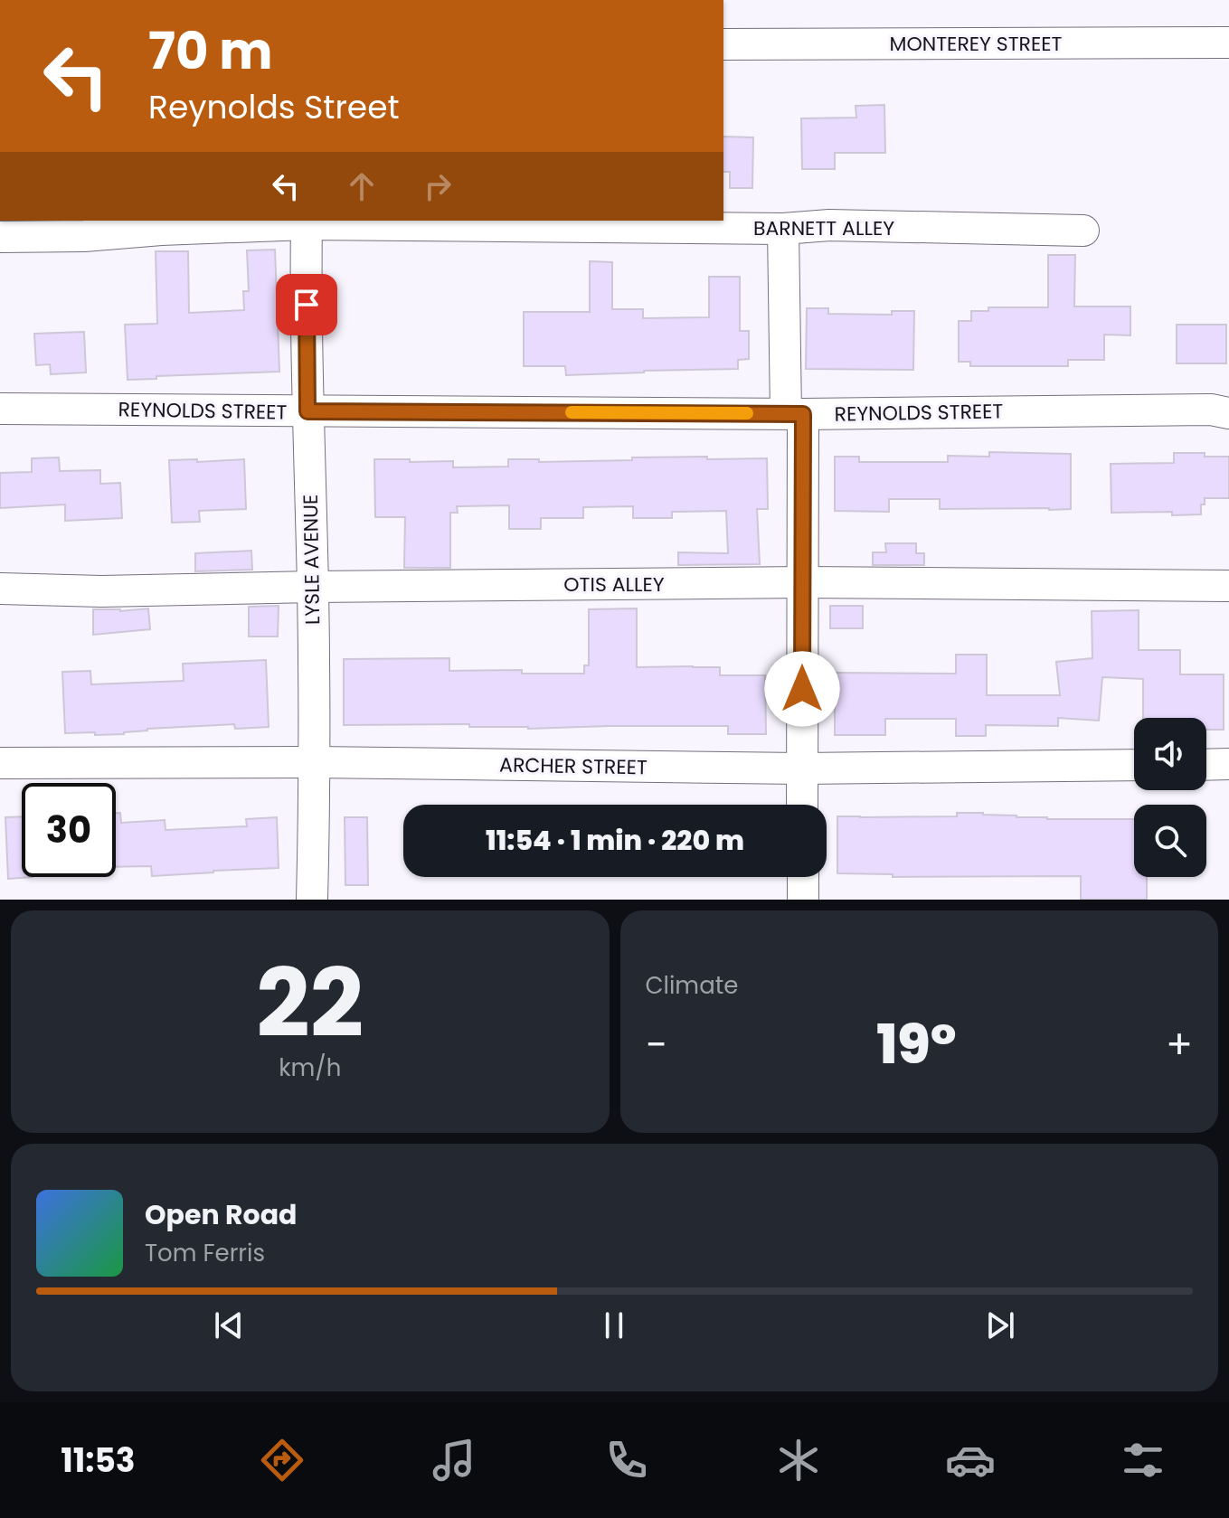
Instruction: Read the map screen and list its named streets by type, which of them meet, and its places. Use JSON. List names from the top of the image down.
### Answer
{
  "streets": {
    "street": [
      "MONTEREY STREET",
      "BARNETT ALLEY",
      "REYNOLDS STREET",
      "LYSLE AVENUE",
      "OTIS ALLEY",
      "ARCHER STREET"
    ]
  },
  "crossings": [
    ["BARNETT ALLEY", "LYSLE AVENUE"],
    ["REYNOLDS STREET", "LYSLE AVENUE"],
    ["LYSLE AVENUE", "OTIS ALLEY"],
    ["LYSLE AVENUE", "ARCHER STREET"]
  ],
  "page": {
    "turn": ["70 m", "Reynolds Street"],
    "limit": "30",
    "trip": "11:54 · 1 min · 220 m",
    "tile": [
      ["22", "km/h"],
      "Climate"
    ],
    "heat": ["−", "19°", "+"],
    "song": ["Open Road", "Tom Ferris"],
    "tabs": "11:53"
  }
}
